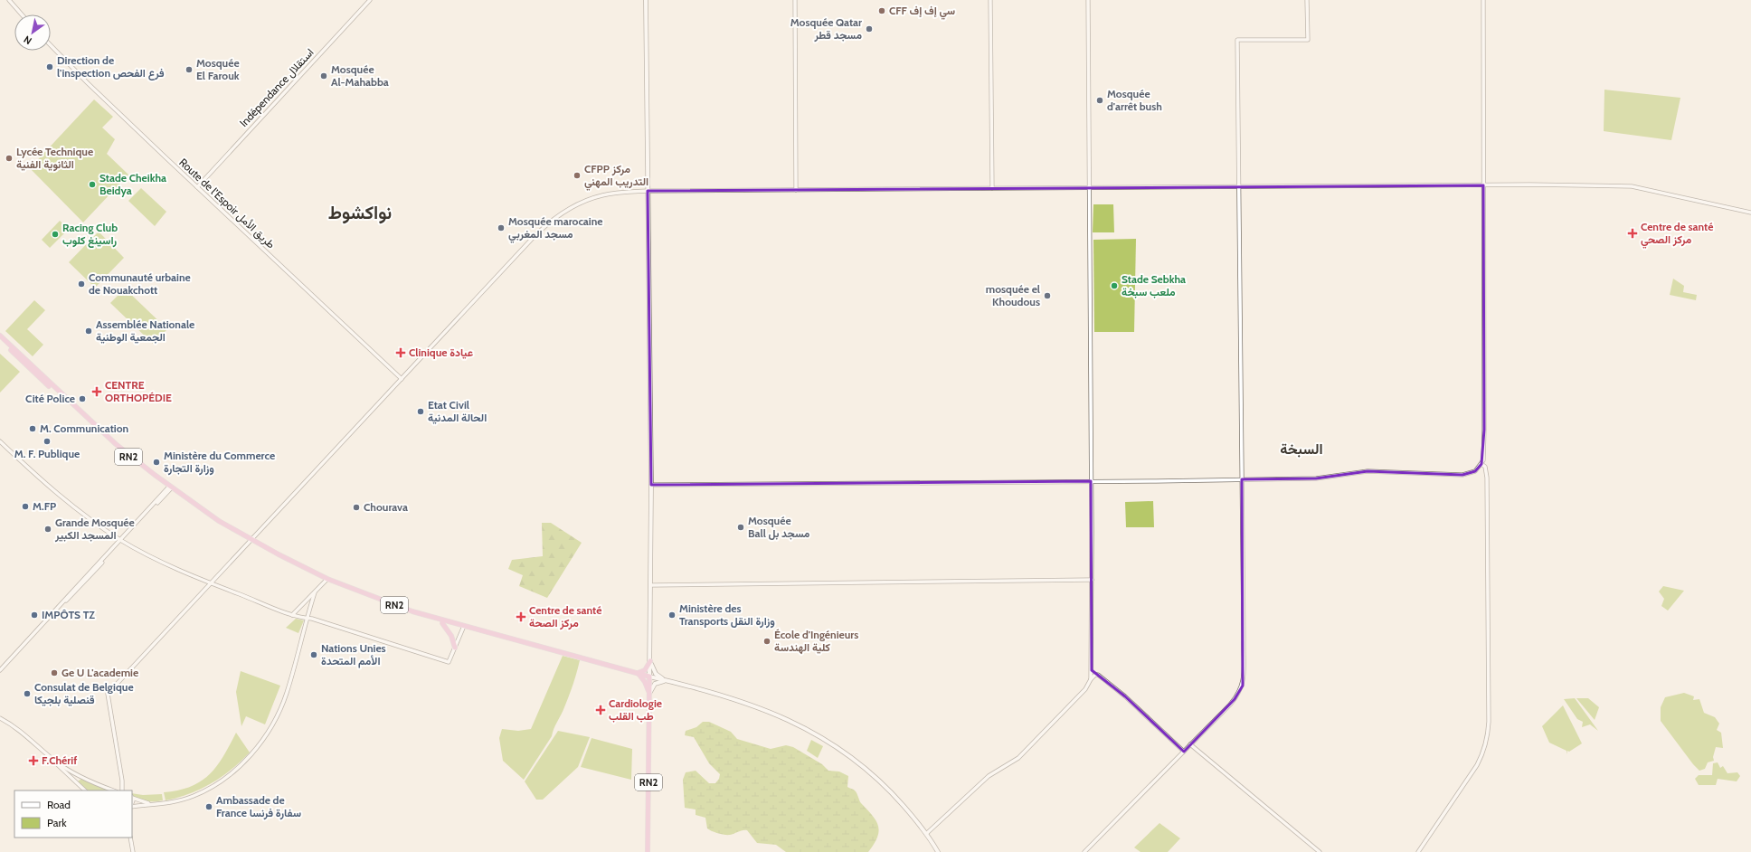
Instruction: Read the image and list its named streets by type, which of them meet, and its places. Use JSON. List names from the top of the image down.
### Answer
{
  "streets": {
    "highway": ["RN2"],
    "street": ["Indépendance استقلال", "Route de l’Espoir طريق الأمل"]
  },
  "crossings": [
    ["Indépendance استقلال", "Route de l’Espoir طريق الأمل"]
  ],
  "districts": ["نواكشوط", "السبخة"],
  "places": {
    "other": [
      "CFF سي إف إف",
      "Mosquée Qatar مسجد قطر",
      "Direction de l'inspection فرع الفحص",
      "Mosquée El Farouk",
      "Mosquée Al-Mahabba",
      "Mosquée d'arrêt bush",
      "Lycée Technique الثانوية الفنية",
      "CFPP مركز التدريب المهني",
      "Stade Cheikha Beidya",
      "Mosquée marocaine مسجد المغربي",
      "Racing Club راسينغ كلوب",
      "Communauté urbaine de Nouakchott",
      "Stade Sebkha ملعب سبخة",
      "mosquée el Khoudous",
      "Assemblée Nationale الجمعية الوطنية",
      "Cité Police",
      "Etat Civil الحالة المدنية",
      "M. Communication",
      "M. F. Publique",
      "Ministère du Commerce وزارة التجارة",
      "M.FP",
      "Chourava",
      "Mosquée Ball مسجد بل",
      "Grande Mosquée المسجد الكبير",
      "IMPÔTS TZ",
      "Ministère des Transports وزارة النقل",
      "École d'Ingénieurs كلية الهندسة",
      "Nations Unies الأمم المتحدة",
      "Ge U L'academie",
      "Consulat de Belgique قنصلية بلجيكا",
      "Ambassade de France سفارة فرنسا"
    ],
    "health": [
      "Centre de santé مركز الصحي",
      "Clinique عيادة",
      "CENTRE ORTHOPÉDIE",
      "Centre de santé مركز الصحة",
      "Cardiologie طب القلب",
      "F.Chérif"
    ]
  },
  "legend": ["Road", "Park"],
  "north": "bottom left"
}
